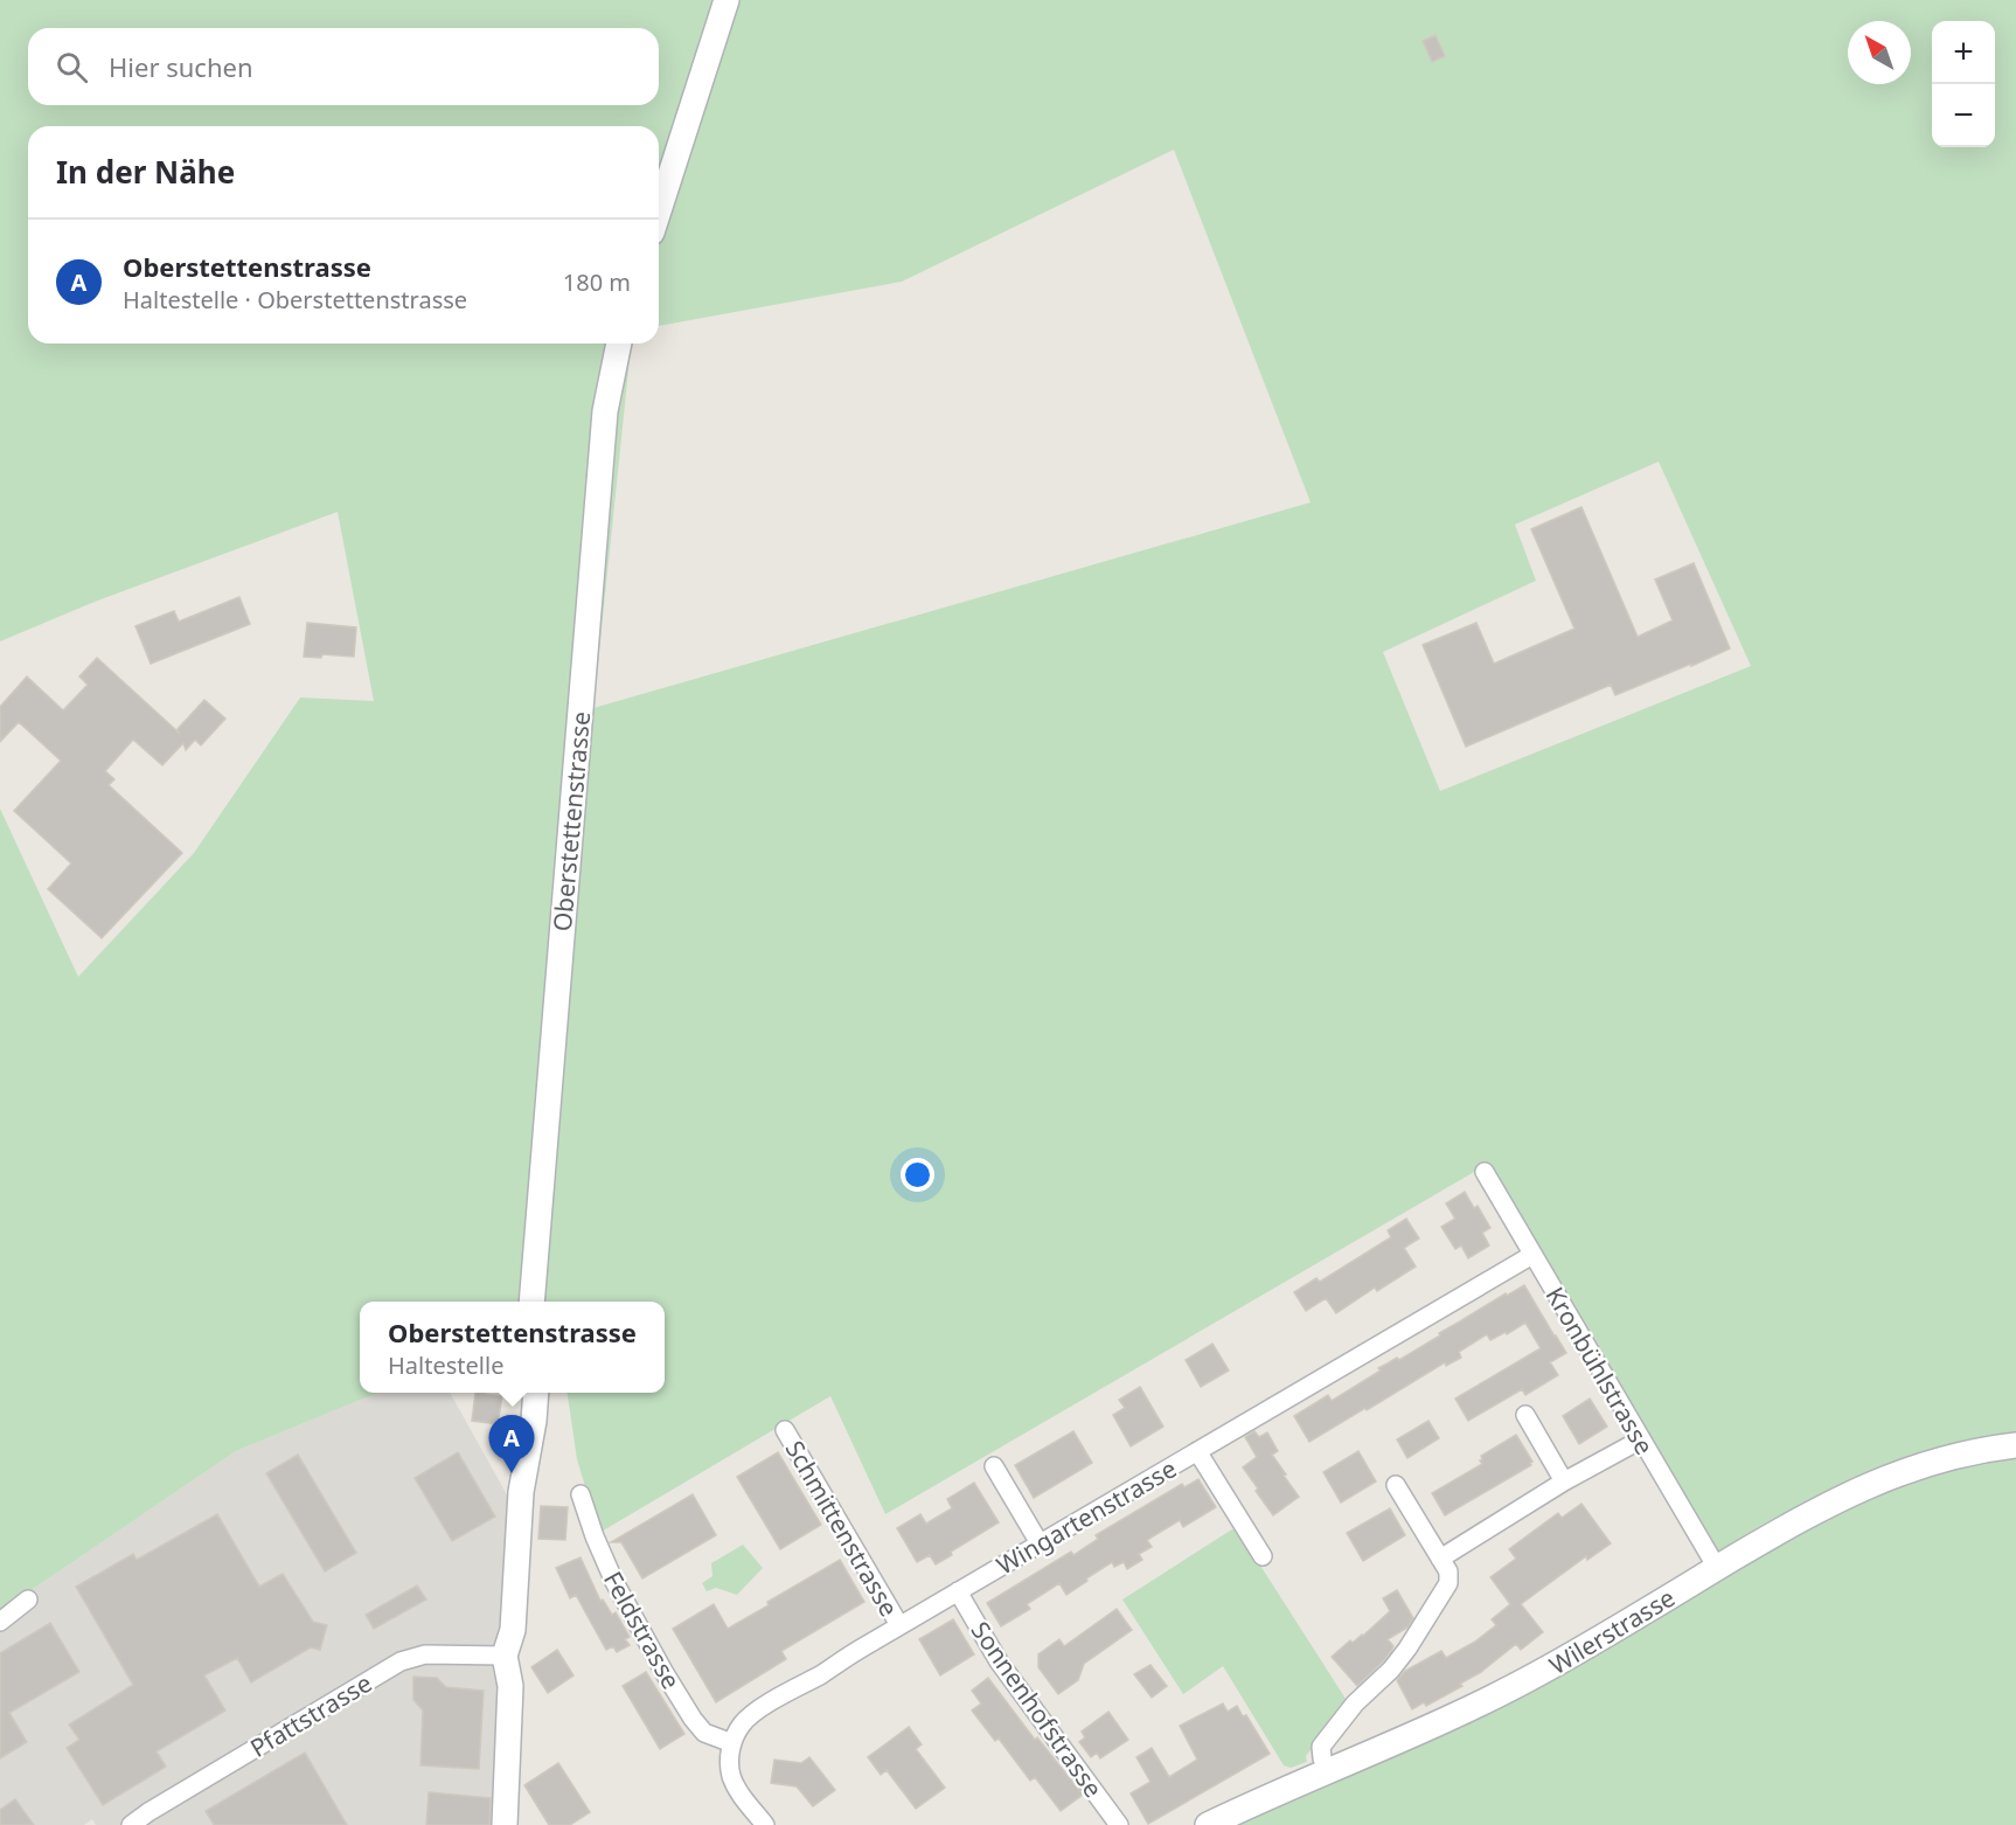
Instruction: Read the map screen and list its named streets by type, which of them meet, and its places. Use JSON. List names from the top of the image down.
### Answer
{
  "streets": {
    "street": [
      "Oberstettenstrasse",
      "Kronbühlstrasse",
      "Wingartenstrasse",
      "Schmittenstrasse",
      "Feldstrasse",
      "Wilerstrasse",
      "Sonnenhofstrasse",
      "Pfattstrasse"
    ]
  },
  "crossings": [
    ["Kronbühlstrasse", "Wingartenstrasse"],
    ["Kronbühlstrasse", "Wilerstrasse"],
    ["Wingartenstrasse", "Schmittenstrasse"],
    ["Wingartenstrasse", "Feldstrasse"],
    ["Wingartenstrasse", "Sonnenhofstrasse"]
  ],
  "north": "top left",
  "page": {
    "map_buttons": ["+", "−"],
    "search": "Hier suchen",
    "heading": "In der Nähe",
    "list": [
      {
        "mark": "A",
        "name": "Oberstettenstrasse",
        "note": "Haltestelle · Oberstettenstrasse",
        "value": "180 m"
      }
    ],
    "popup": ["Oberstettenstrasse", "Haltestelle"],
    "pins": "A"
  }
}
